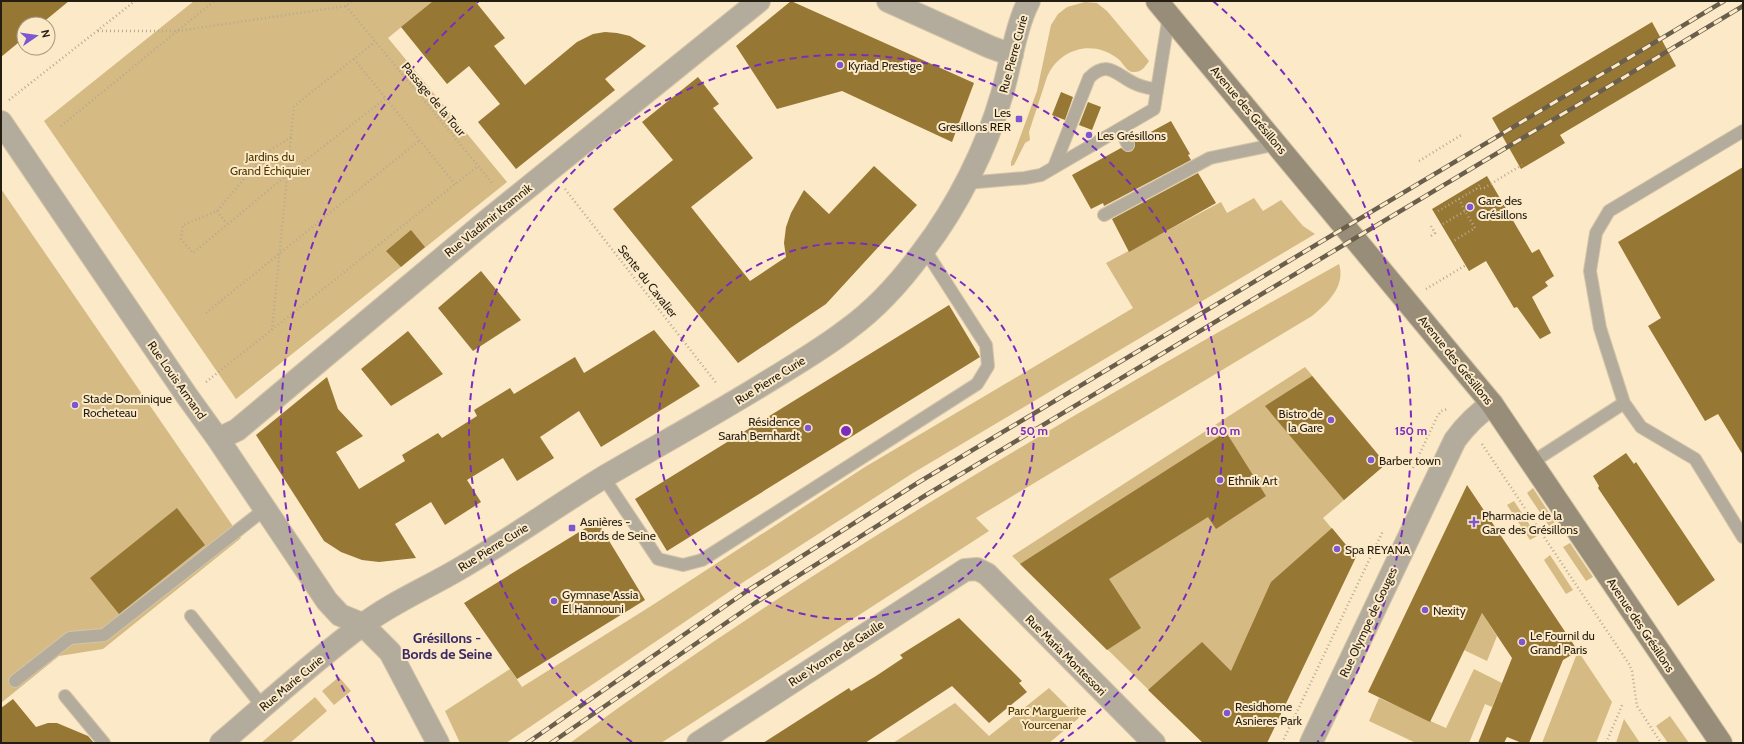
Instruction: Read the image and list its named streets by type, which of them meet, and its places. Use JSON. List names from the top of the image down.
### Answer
{
  "streets": {
    "main road": ["Avenue des Grésillons"],
    "street": [
      "Rue Pierre Curie",
      "Rue Vladimir Kramnik",
      "Rue Louis Armand",
      "Rue Olympe de Gouges",
      "Rue Yvonne de Gaulle",
      "Rue Maria Montessori",
      "Rue Marie Curie"
    ],
    "path": ["Passage de la Tour", "Sente du Cavalier"]
  },
  "crossings": [
    ["Rue Pierre Curie", "Sente du Cavalier"],
    ["Rue Pierre Curie", "Rue Louis Armand"],
    ["Rue Pierre Curie", "Rue Marie Curie"],
    ["Passage de la Tour", "Rue Vladimir Kramnik"],
    ["Avenue des Grésillons", "Rue Olympe de Gouges"],
    ["Rue Vladimir Kramnik", "Sente du Cavalier"],
    ["Rue Vladimir Kramnik", "Rue Louis Armand"],
    ["Rue Louis Armand", "Rue Marie Curie"],
    ["Rue Yvonne de Gaulle", "Rue Maria Montessori"]
  ],
  "districts": ["Grésillons - Bords de Seine"],
  "parks": ["Jardins du Grand Échiquier", "Parc Marguerite Yourcenar"],
  "places": {
    "other": [
      "Kyriad Prestige",
      "Les Grésillons",
      "Gare des Grésillons",
      "Stade Dominique Rocheteau",
      "Bistro de la Gare",
      "Résidence Sarah Bernhardt",
      "Barber town",
      "Ethnik Art",
      "Spa REYANA",
      "Gymnase Assia El Hannouni",
      "Nexity",
      "Le Fournil du Grand Paris",
      "Residhome Asnieres Park"
    ],
    "transit": ["Les Gresillons RER", "Asnières - Bords de Seine"],
    "health": ["Pharmacie de la Gare des Grésillons"]
  },
  "north": "right",
  "rings": ["50 m", "100 m", "150 m"]
}
